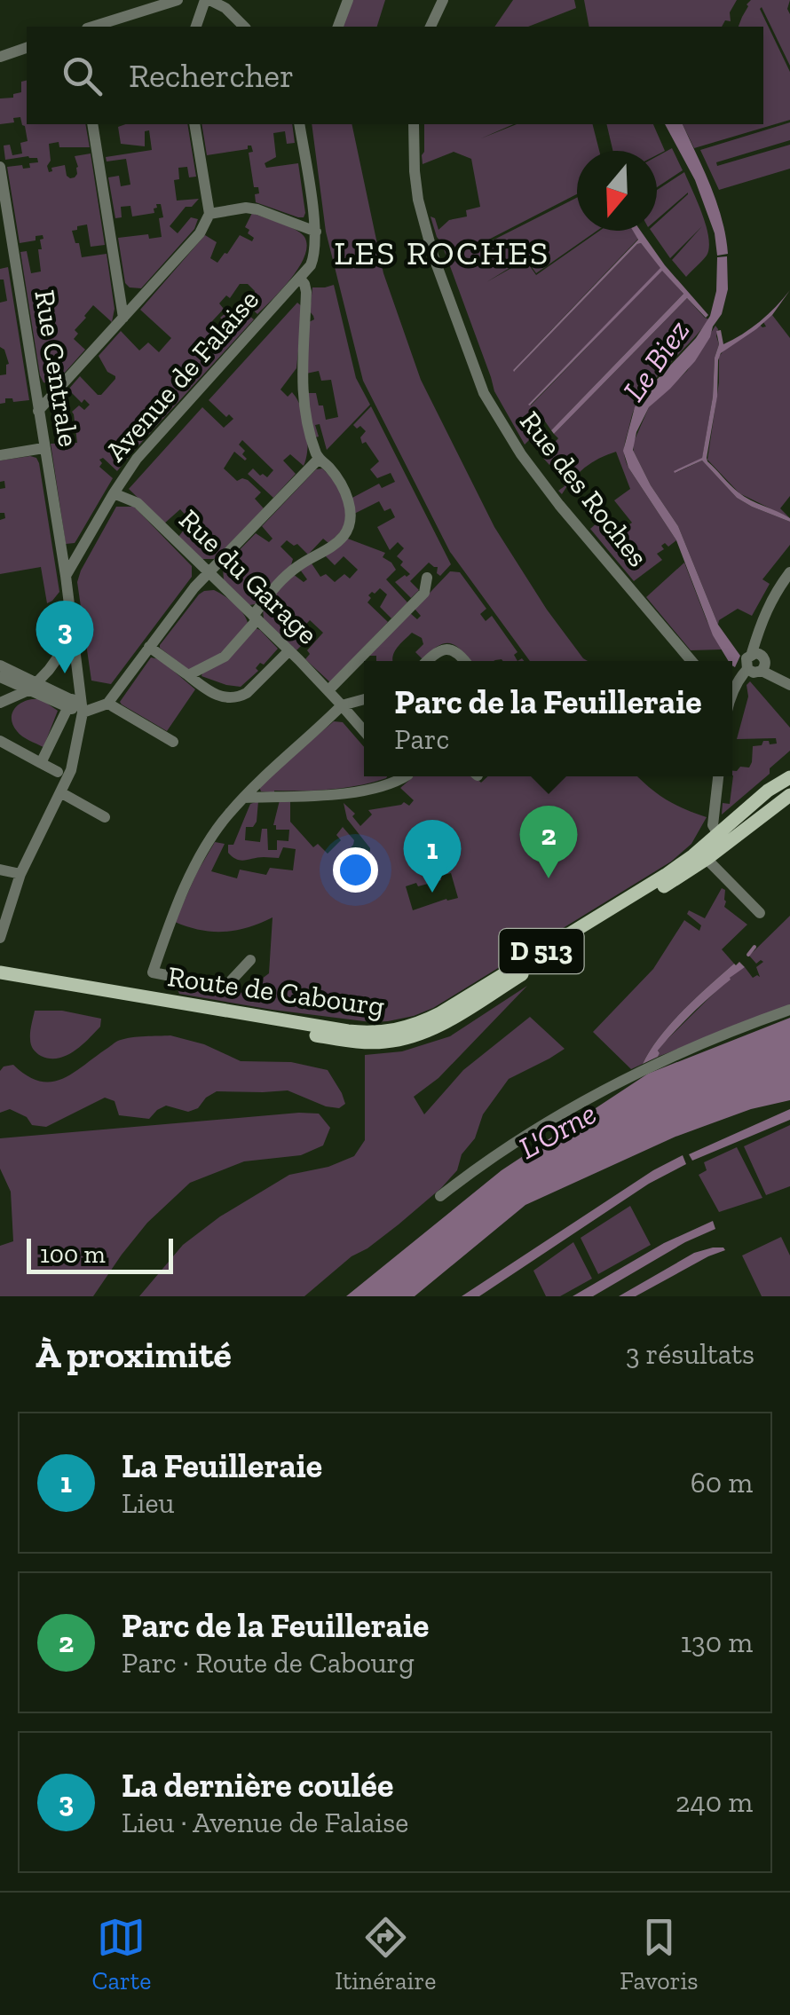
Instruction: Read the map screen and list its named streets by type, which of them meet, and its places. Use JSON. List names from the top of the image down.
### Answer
{
  "streets": {
    "main road": ["D 513", "Route de Cabourg"],
    "street": [
      "Rue Centrale",
      "Avenue de Falaise",
      "Rue des Roches",
      "Rue du Garage"
    ]
  },
  "crossings": [
    ["Rue Centrale", "Avenue de Falaise"],
    ["Avenue de Falaise", "Rue du Garage"]
  ],
  "districts": ["LES ROCHES"],
  "water": ["Le Biez", "L'Orne"],
  "scale_bar": "100 m",
  "north": "bottom",
  "page": {
    "search": "Rechercher",
    "pins": ["3", "2", "1"],
    "popup": ["Parc de la Feuilleraie", "Parc"],
    "scale": "100 m",
    "heading": ["À proximité", "3 résultats"],
    "list": [
      {
        "mark": "1",
        "name": "La Feuilleraie",
        "note": "Lieu",
        "value": "60 m"
      },
      {
        "mark": "2",
        "name": "Parc de la Feuilleraie",
        "note": "Parc · Route de Cabourg",
        "value": "130 m"
      },
      {
        "mark": "3",
        "name": "La dernière coulée",
        "note": "Lieu · Avenue de Falaise",
        "value": "240 m"
      }
    ],
    "nav": ["Carte", "Itinéraire", "Favoris"]
  }
}
